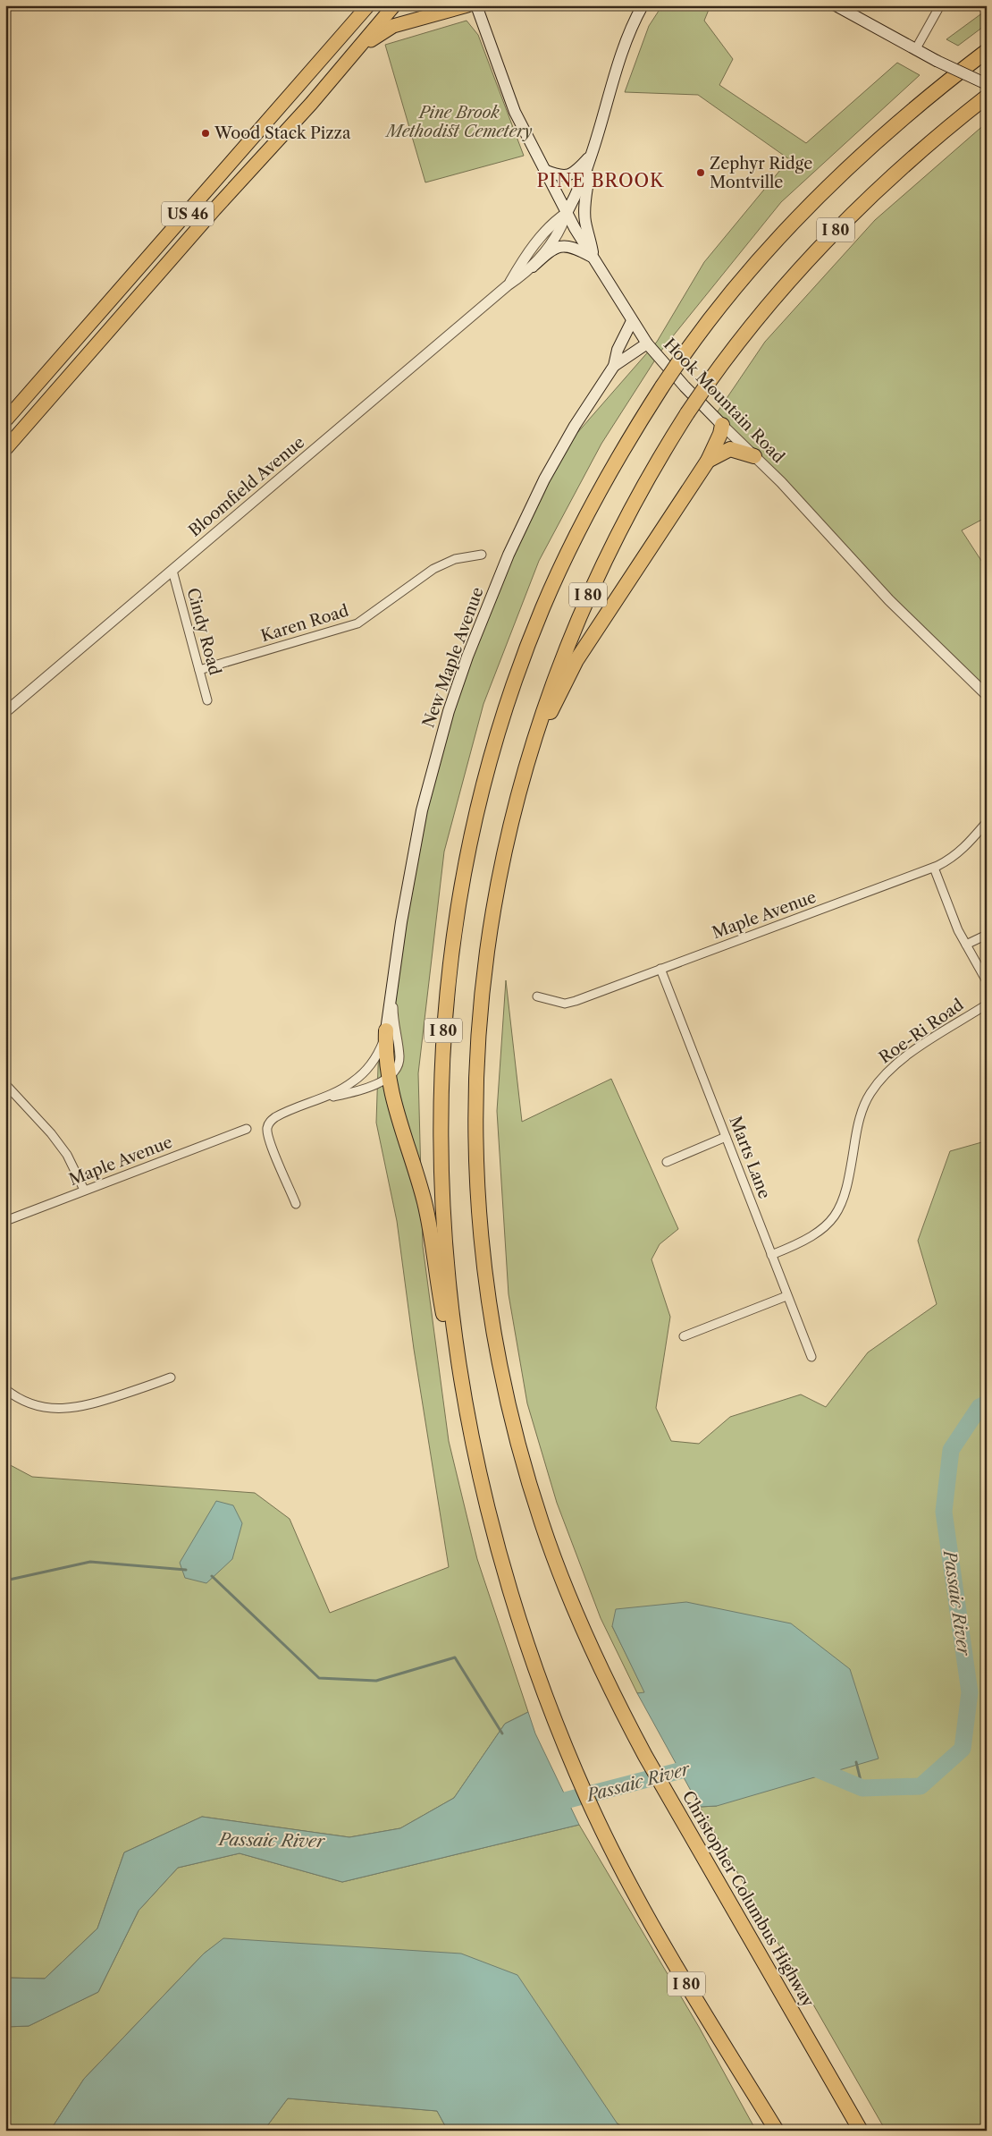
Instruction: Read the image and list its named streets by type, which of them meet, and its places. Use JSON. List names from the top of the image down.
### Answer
{
  "streets": {
    "highway": ["US 46", "I 80", "Christopher Columbus Highway"],
    "main road": ["Hook Mountain Road", "Bloomfield Avenue", "New Maple Avenue"],
    "street": [
      "Karen Road",
      "Cindy Road",
      "Maple Avenue",
      "Roe-Ri Road",
      "Marts Lane"
    ]
  },
  "crossings": [
    ["Hook Mountain Road", "Bloomfield Avenue"],
    ["Hook Mountain Road", "New Maple Avenue"],
    ["Bloomfield Avenue", "Cindy Road"],
    ["Karen Road", "Cindy Road"],
    ["Maple Avenue", "Marts Lane"],
    ["Roe-Ri Road", "Marts Lane"]
  ],
  "districts": ["PINE BROOK"],
  "water": ["Passaic River"],
  "parks": ["Pine Brook Methodist Cemetery"],
  "places": ["Wood Stack Pizza", "Zephyr Ridge Montville"]
}
